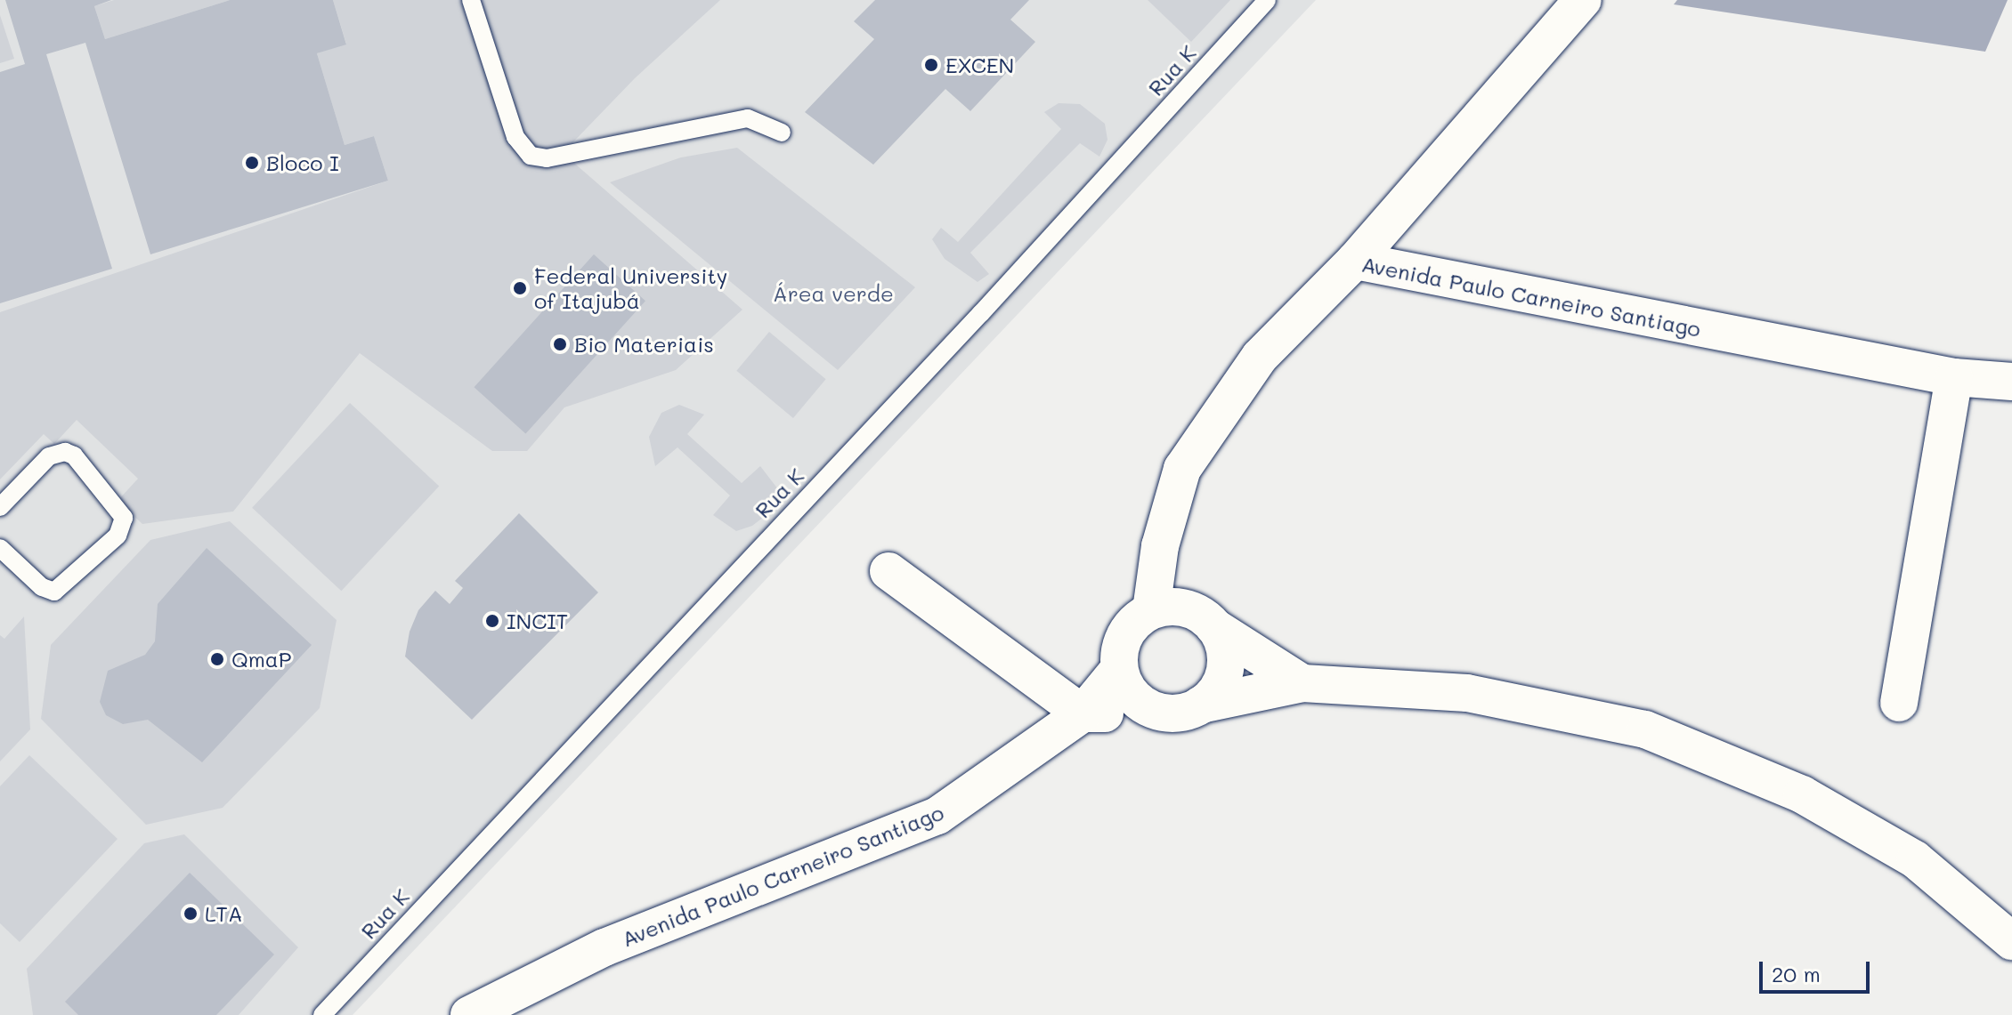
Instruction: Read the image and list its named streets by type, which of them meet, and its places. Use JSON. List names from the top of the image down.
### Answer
{
  "streets": {
    "street": ["Avenida Paulo Carneiro Santiago"],
    "lane": ["Rua K"]
  },
  "parks": ["Área verde"],
  "places": [
    "EXCEN",
    "Bloco I",
    "Federal University of Itajubá",
    "Bio Materiais",
    "INCIT",
    "QmaP",
    "LTA"
  ],
  "scale_bar": "20 m"
}
